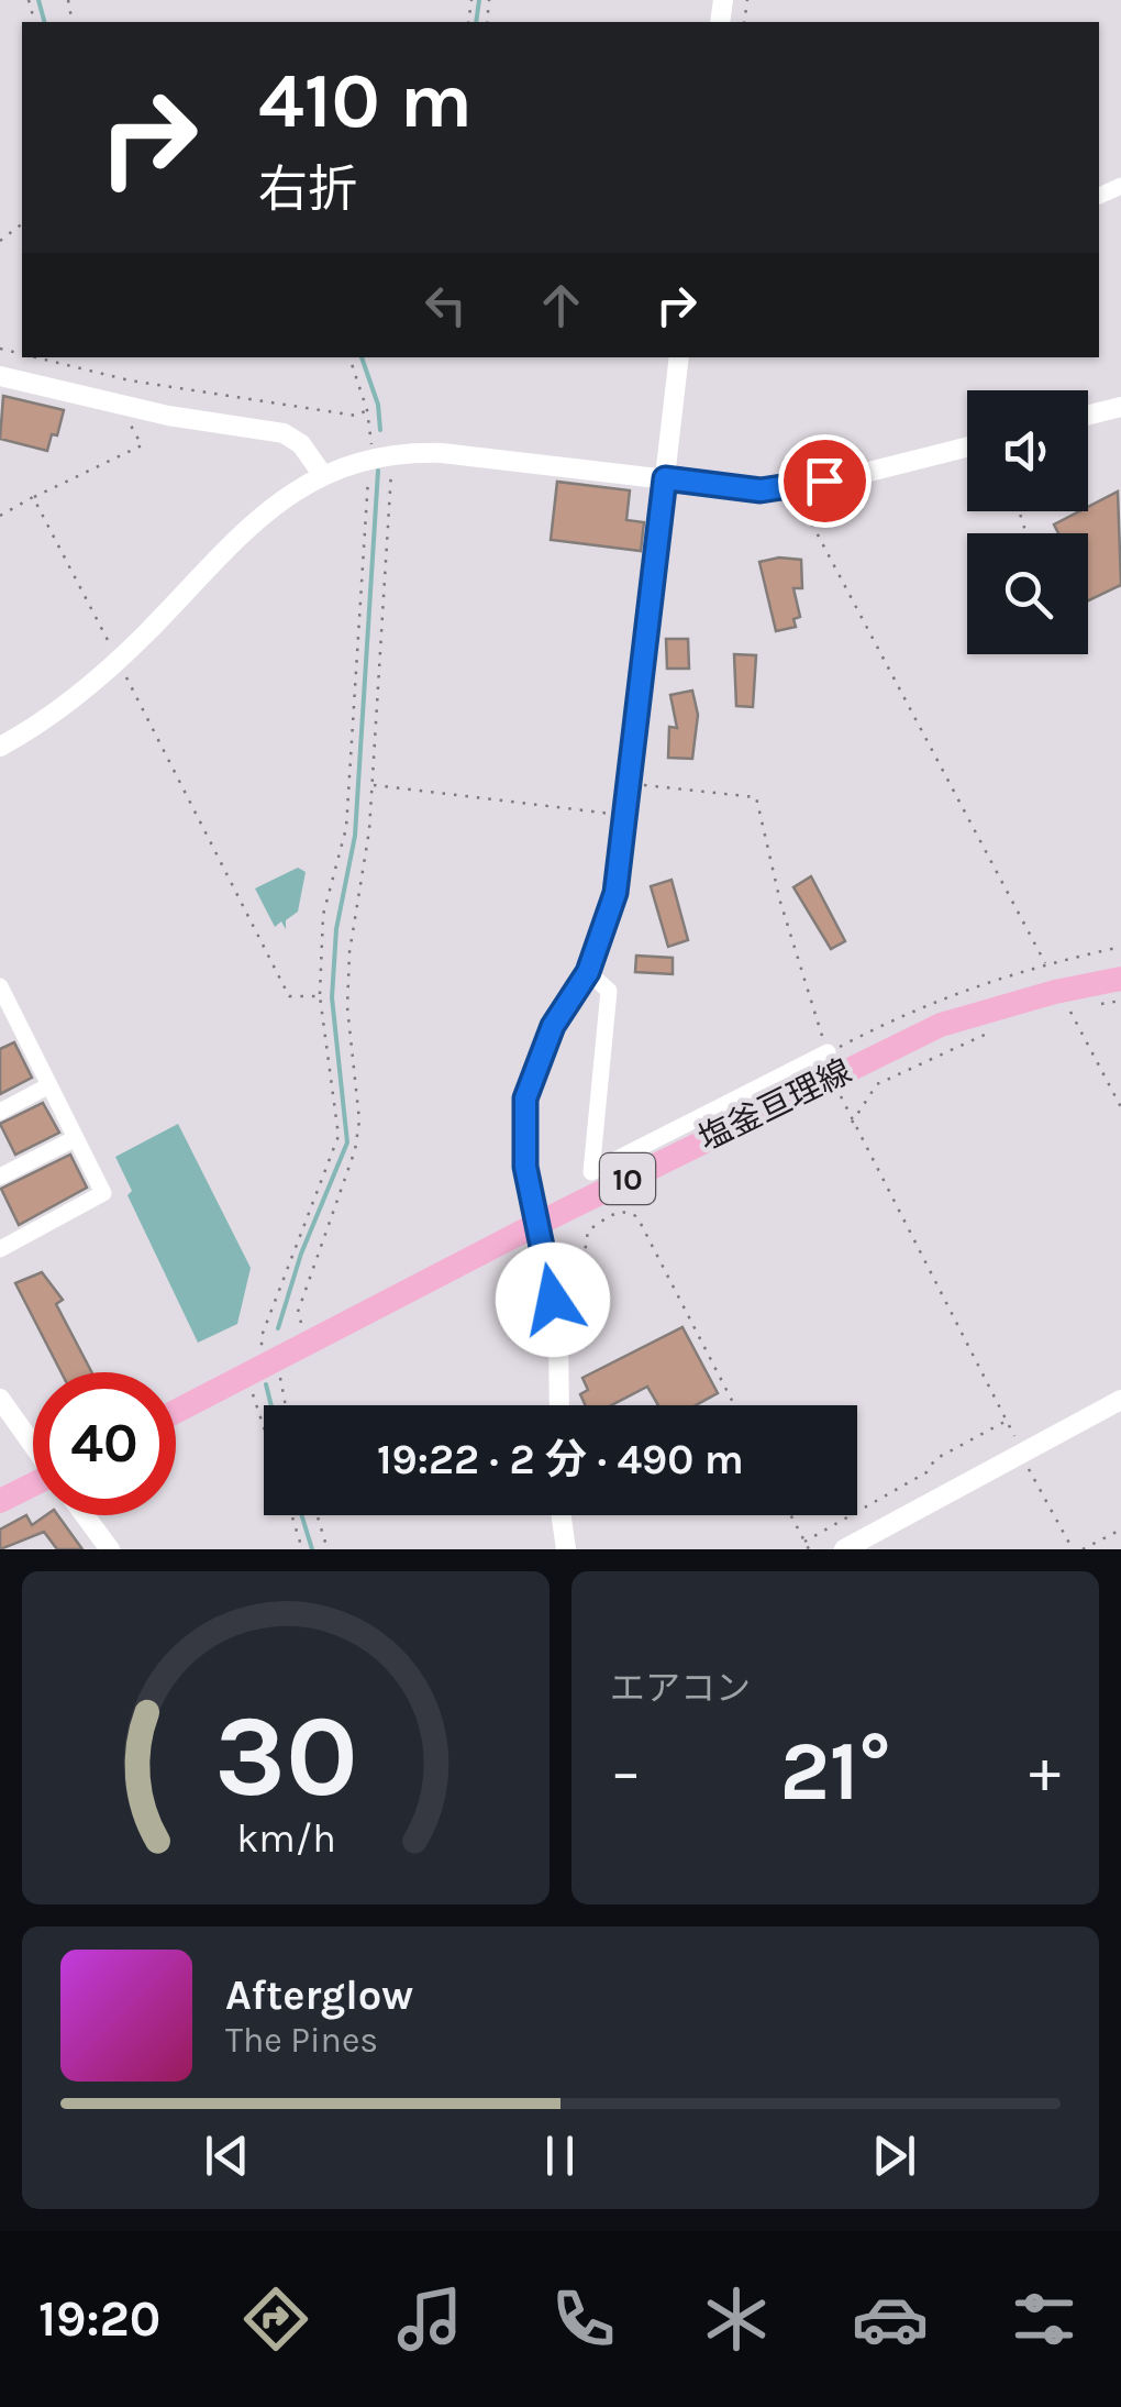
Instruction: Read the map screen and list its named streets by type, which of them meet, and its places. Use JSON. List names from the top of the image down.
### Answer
{
  "streets": {
    "main road": ["塩釜亘理線", "10"]
  },
  "page": {
    "turn": ["410 m", "右折"],
    "limit": "40",
    "trip": "19:22 · 2 分 · 490 m",
    "tile": "エアコン",
    "heat": ["−", "21°", "+"],
    "song": ["Afterglow", "The Pines"],
    "tabs": "19:20",
    "gauge": ["30", "km/h"]
  }
}
